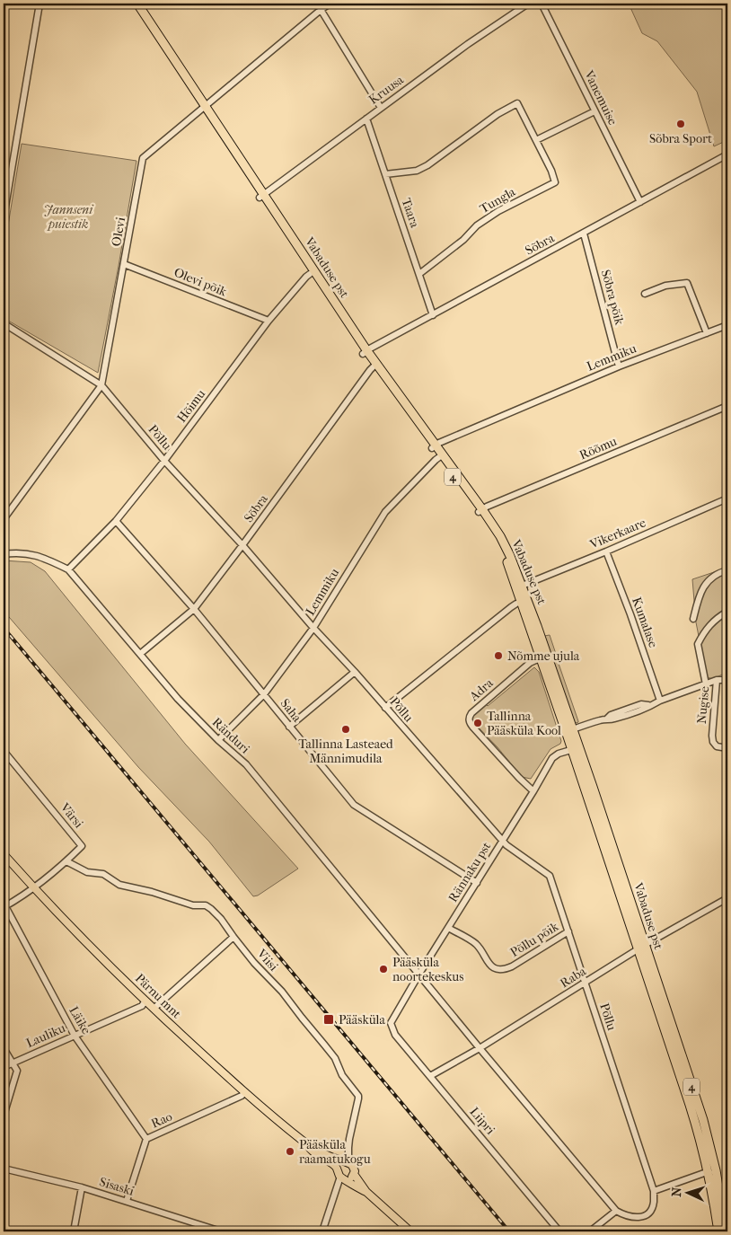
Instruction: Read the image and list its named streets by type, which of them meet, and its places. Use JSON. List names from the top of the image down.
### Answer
{
  "streets": {
    "highway": ["Vabaduse pst", "4"],
    "main road": ["Pärnu mnt"],
    "street": [
      "Kruusa",
      "Vanemuise",
      "Tungla",
      "Taara",
      "Olevi",
      "Sõbra",
      "Olevi põik",
      "Sõbra põik",
      "Lemmiku",
      "Hõimu",
      "Põllu",
      "Rõõmu",
      "Vikerkaare",
      "Kumalase",
      "Adra",
      "Nugise",
      "Saha",
      "Ränduri",
      "Värsi",
      "Rännaku pst",
      "Põllu põik",
      "Viisi",
      "Raba",
      "Läike",
      "Lauliku",
      "Rao",
      "Liipri",
      "Sisaski"
    ]
  },
  "crossings": [
    ["Kruusa", "Taara"],
    ["Kruusa", "Vabaduse pst"],
    ["Vanemuise", "Sõbra"],
    ["Tungla", "Taara"],
    ["Taara", "Sõbra"],
    ["Olevi", "Vabaduse pst"],
    ["Olevi", "Olevi põik"],
    ["Olevi", "Põllu"],
    ["Sõbra", "Vabaduse pst"],
    ["Sõbra", "Sõbra põik"],
    ["Sõbra", "Põllu"],
    ["Sõbra", "Saha"],
    ["Sõbra", "Ränduri"],
    ["Vabaduse pst", "Lemmiku"],
    ["Vabaduse pst", "Hõimu"],
    ["Vabaduse pst", "Rõõmu"],
    ["Vabaduse pst", "Vikerkaare"],
    ["Vabaduse pst", "Adra"],
    ["Vabaduse pst", "Rännaku pst"],
    ["Vabaduse pst", "Raba"],
    ["Olevi põik", "Hõimu"],
    ["Sõbra põik", "Lemmiku"],
    ["Lemmiku", "Põllu"],
    ["Lemmiku", "Saha"],
    ["Lemmiku", "Ränduri"],
    ["Hõimu", "Põllu"],
    ["Hõimu", "Saha"],
    ["Hõimu", "Ränduri"],
    ["Põllu", "Rännaku pst"],
    ["Põllu", "Põllu põik"],
    ["Põllu", "Raba"],
    ["Vikerkaare", "Kumalase"],
    ["Adra", "Rännaku pst"],
    ["Saha", "Rännaku pst"],
    ["Ränduri", "Rännaku pst"],
    ["Värsi", "Viisi"],
    ["Värsi", "Pärnu mnt"],
    ["Värsi", "Läike"],
    ["Rännaku pst", "Põllu põik"],
    ["Rännaku pst", "Liipri"],
    ["Viisi", "Pärnu mnt"],
    ["Raba", "Liipri"],
    ["Pärnu mnt", "Lauliku"],
    ["Pärnu mnt", "Rao"],
    ["Läike", "Lauliku"],
    ["Läike", "Rao"],
    ["Rao", "Sisaski"]
  ],
  "parks": ["Jannseni puiestik"],
  "places": {
    "other": [
      "Sõbra Sport",
      "Nõmme ujula",
      "Tallinna Pääsküla Kool",
      "Tallinna Lasteaed Männimudila",
      "Pääsküla noortekeskus",
      "Pääsküla raamatukogu"
    ],
    "transit": ["Pääsküla"]
  },
  "north": "left"
}
